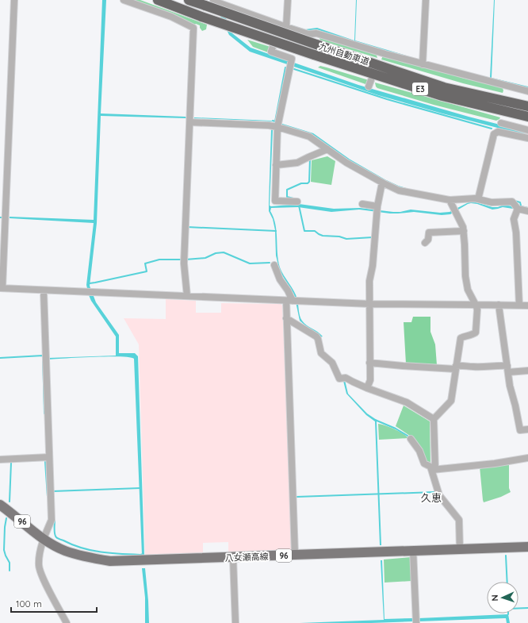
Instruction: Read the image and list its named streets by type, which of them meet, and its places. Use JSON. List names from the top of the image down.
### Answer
{
  "streets": {
    "highway": ["九州自動車道", "E3"],
    "main road": ["96", "八女瀬高線"]
  },
  "districts": ["久恵"],
  "scale_bar": "100 m",
  "north": "left"
}
